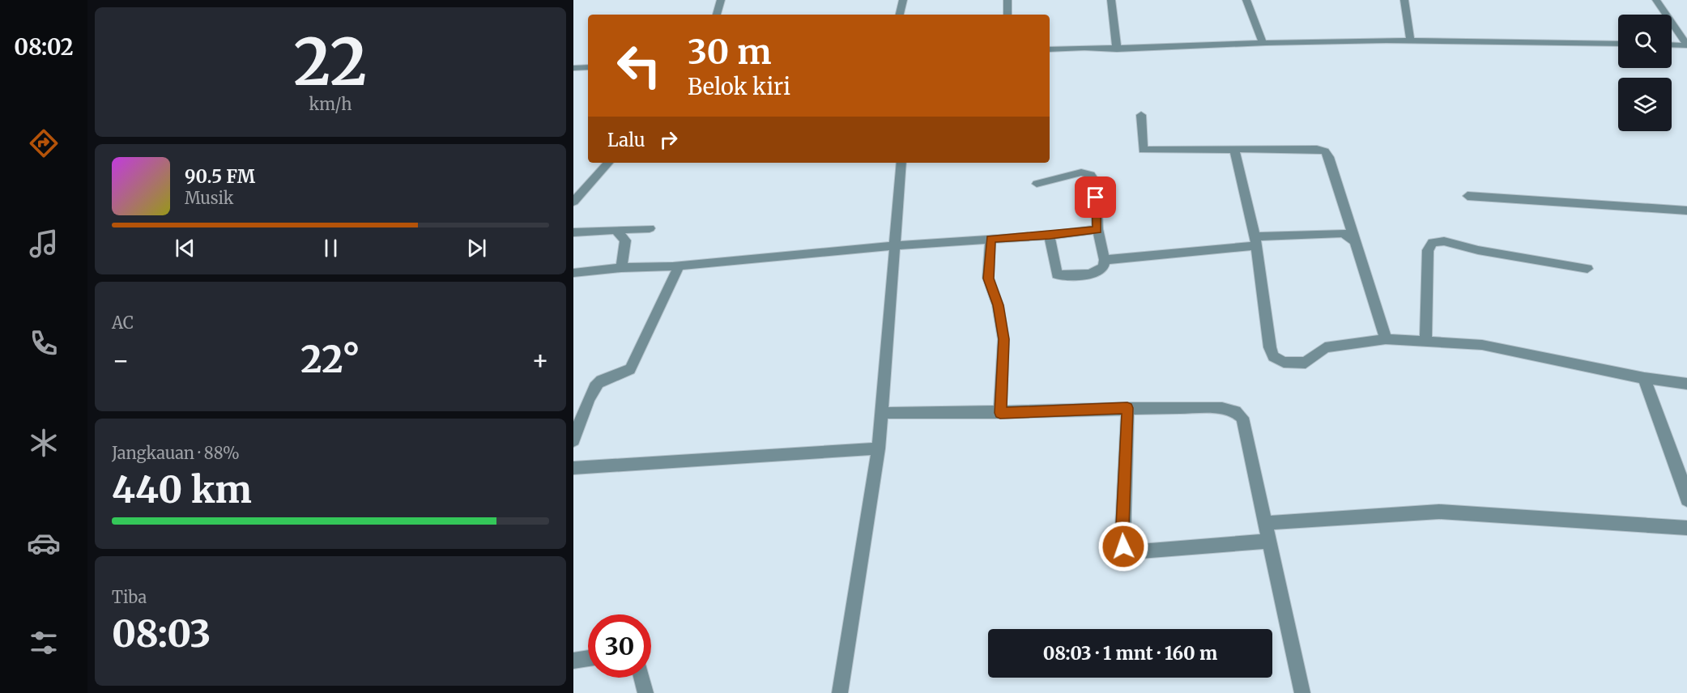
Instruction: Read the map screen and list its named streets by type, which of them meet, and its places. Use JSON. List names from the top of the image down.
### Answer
{
  "page": {
    "tabs": "08:02",
    "tile": [
      ["22", "km/h"],
      "AC",
      ["Jangkauan · 88%", "440 km"],
      ["Tiba", "08:03"]
    ],
    "turn": ["30 m", "Belok kiri"],
    "then": "Lalu",
    "song": ["90.5 FM", "Musik"],
    "heat": ["−", "22°", "+"],
    "limit": "30",
    "trip": "08:03 · 1 mnt · 160 m"
  }
}
